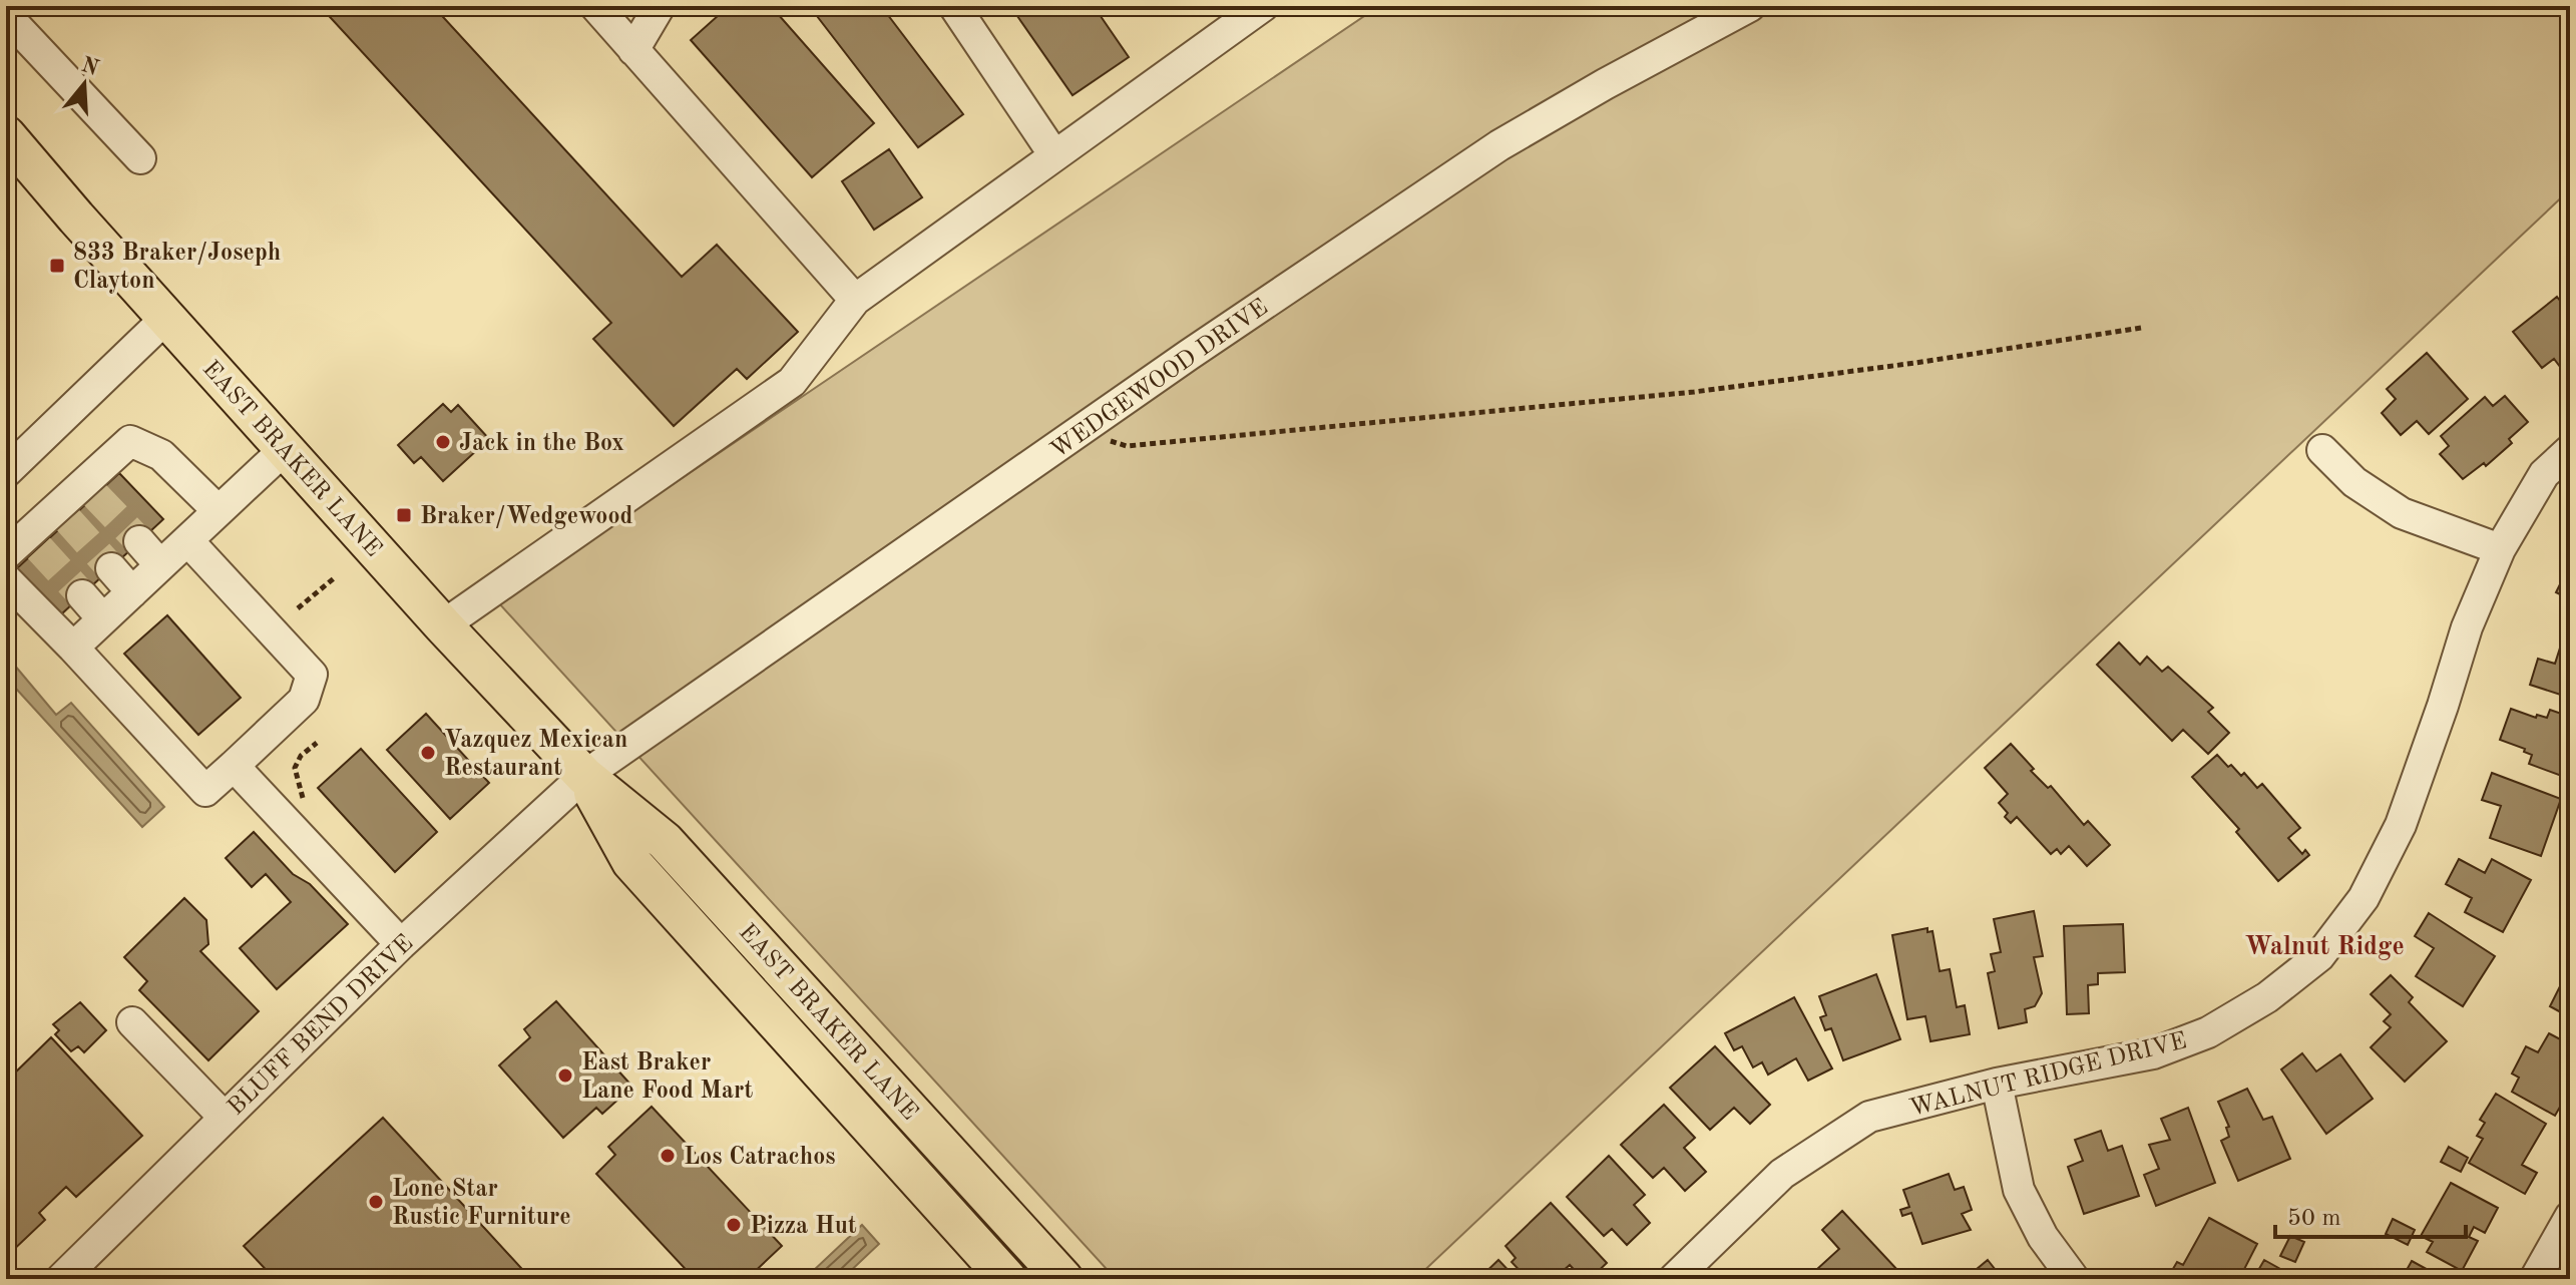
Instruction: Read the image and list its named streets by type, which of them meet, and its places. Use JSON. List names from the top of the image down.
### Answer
{
  "streets": {
    "main road": ["EAST BRAKER LANE"],
    "street": ["WEDGEWOOD DRIVE", "BLUFF BEND DRIVE", "WALNUT RIDGE DRIVE"]
  },
  "crossings": [
    ["WEDGEWOOD DRIVE", "EAST BRAKER LANE"],
    ["WEDGEWOOD DRIVE", "BLUFF BEND DRIVE"],
    ["EAST BRAKER LANE", "BLUFF BEND DRIVE"]
  ],
  "districts": ["Walnut Ridge"],
  "places": {
    "transit": ["833 Braker/Joseph Clayton", "Braker/Wedgewood"],
    "other": [
      "Jack in the Box",
      "Vazquez Mexican Restaurant",
      "East Braker Lane Food Mart",
      "Los Catrachos",
      "Lone Star Rustic Furniture",
      "Pizza Hut"
    ]
  },
  "scale_bar": "50 m",
  "north": "top"
}
